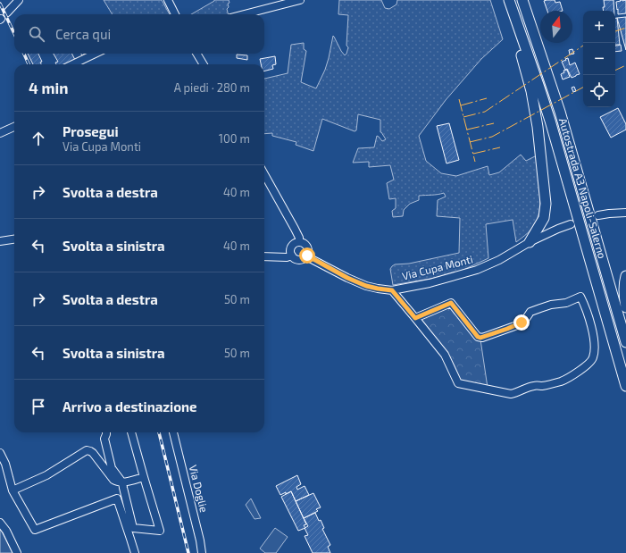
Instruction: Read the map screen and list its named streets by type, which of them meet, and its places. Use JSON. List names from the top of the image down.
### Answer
{
  "streets": {
    "highway": ["Autostrada A3 Napoli-Salerno"],
    "street": ["Via Cupa Monti", "Via Doglie"]
  },
  "north": "top",
  "page": {
    "map_buttons": ["+", "−"],
    "search": "Cerca qui",
    "heading": ["4 min", "A piedi · 280 m"],
    "list": [
      ["Prosegui", "Via Cupa Monti", "100 m"],
      ["Svolta a destra", "40 m"],
      ["Svolta a sinistra", "40 m"],
      ["Svolta a destra", "50 m"],
      ["Svolta a sinistra", "50 m"],
      "Arrivo a destinazione"
    ]
  }
}
